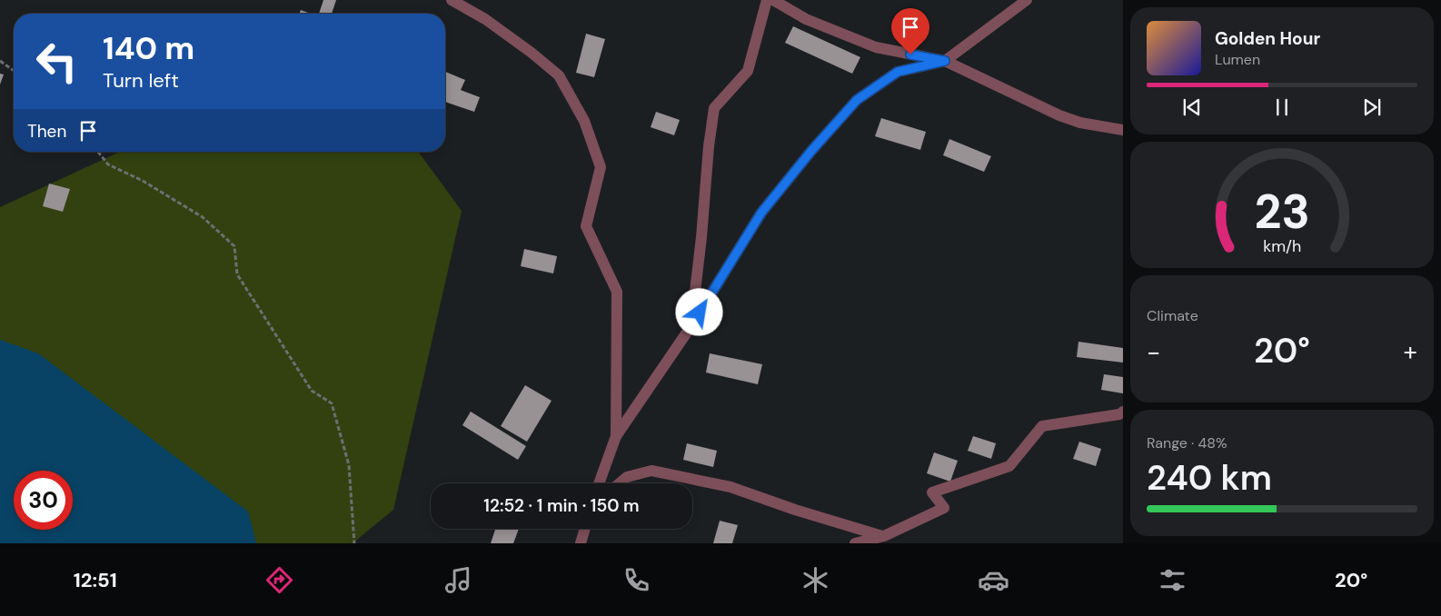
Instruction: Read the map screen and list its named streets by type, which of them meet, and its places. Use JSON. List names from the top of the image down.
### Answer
{
  "page": {
    "turn": ["140 m", "Turn left"],
    "song": ["Golden Hour", "Lumen"],
    "then": "Then",
    "tile": [
      "Climate",
      ["Range · 48%", "240 km"]
    ],
    "heat": ["−", "20°", "+"],
    "limit": "30",
    "trip": "12:52 · 1 min · 150 m",
    "tabs": ["12:51", "20°"],
    "gauge": ["23", "km/h"]
  }
}
